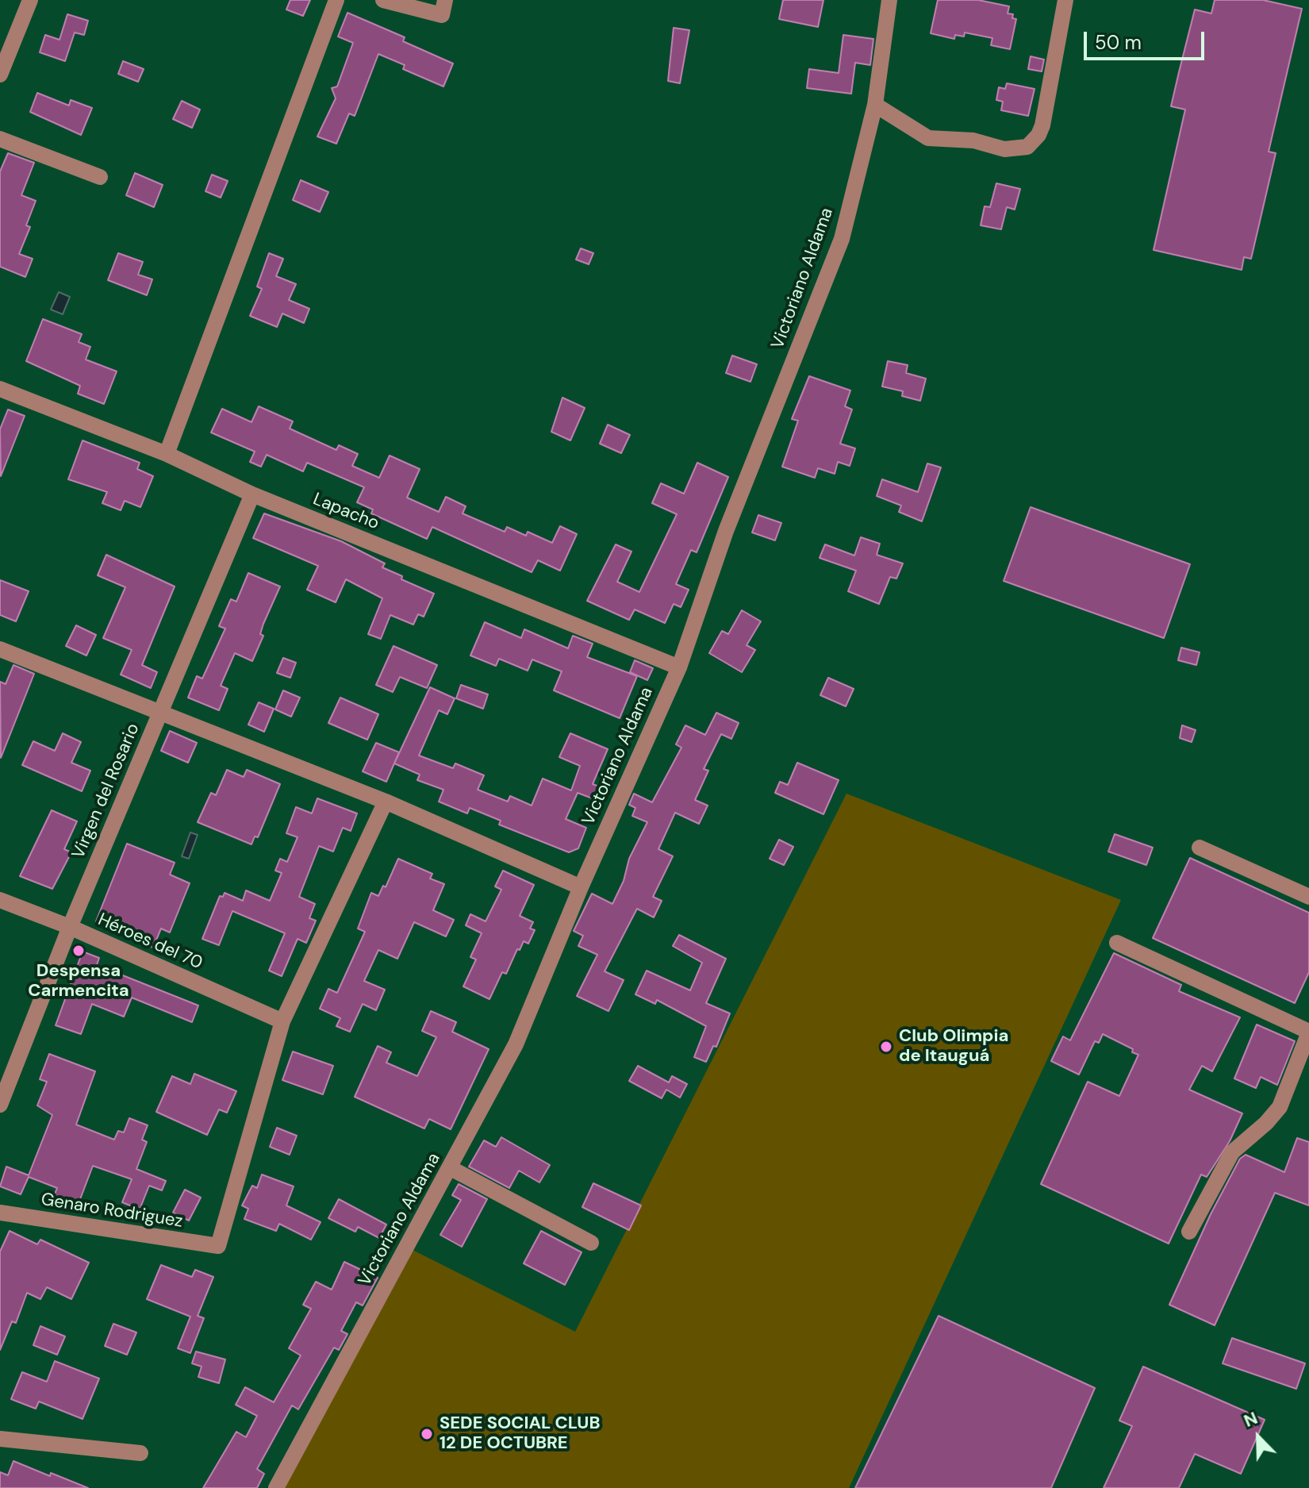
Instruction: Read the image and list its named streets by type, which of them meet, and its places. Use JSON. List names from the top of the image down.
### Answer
{
  "streets": {
    "street": [
      "Victoriano Aldama",
      "Lapacho",
      "Virgen del Rosario",
      "Héroes del 70",
      "Genaro Rodriguez"
    ]
  },
  "crossings": [
    ["Victoriano Aldama", "Lapacho"],
    ["Lapacho", "Virgen del Rosario"],
    ["Virgen del Rosario", "Héroes del 70"],
    ["Héroes del 70", "Genaro Rodriguez"]
  ],
  "places": ["Despensa Carmencita", "Club Olimpia de Itauguá", "SEDE SOCIAL CLUB 12 DE OCTUBRE"],
  "scale_bar": "50 m",
  "north": "top left"
}
